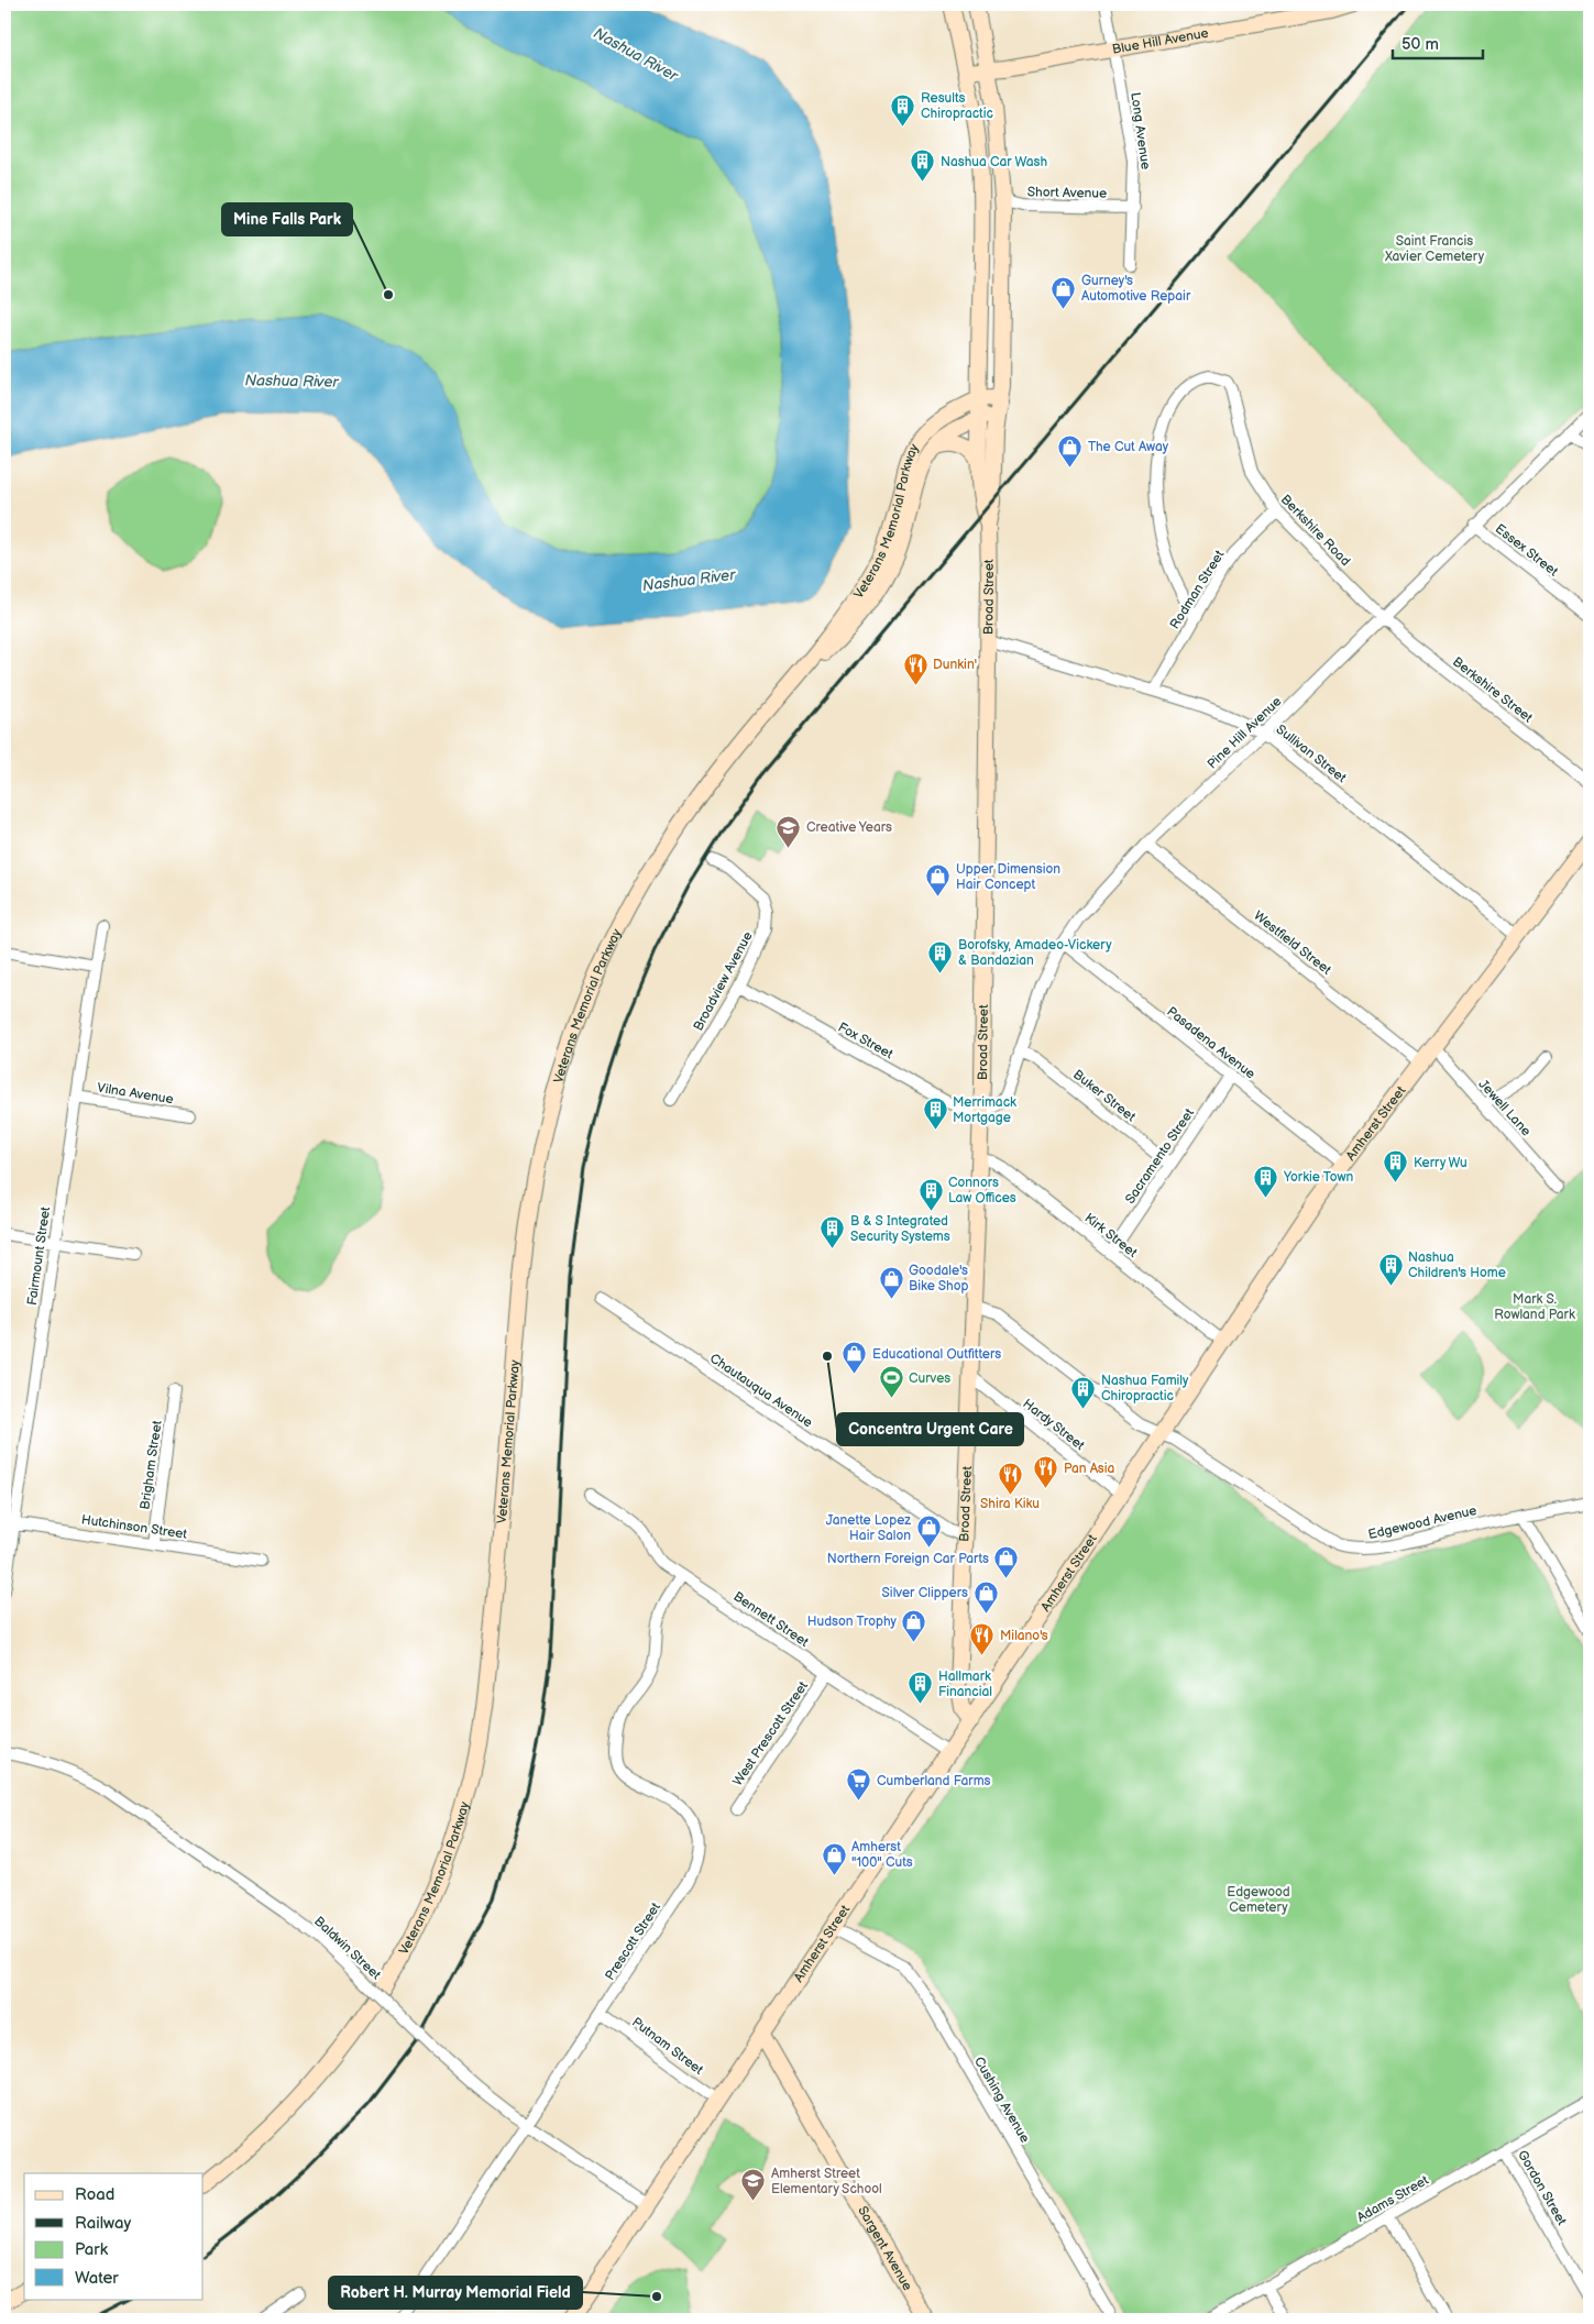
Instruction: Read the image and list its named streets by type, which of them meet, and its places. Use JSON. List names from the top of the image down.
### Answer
{
  "streets": {
    "main road": [
      "Blue Hill Avenue",
      "Veterans Memorial Parkway",
      "Broad Street",
      "Amherst Street",
      "Sargent Avenue"
    ],
    "street": [
      "Long Avenue",
      "Short Avenue",
      "Berkshire Road",
      "Essex Street",
      "Rodman Street",
      "Berkshire Street",
      "Pine Hill Avenue",
      "Sullivan Street",
      "Westfield Street",
      "Broadview Avenue",
      "Fox Street",
      "Pasadena Avenue",
      "Vilna Avenue",
      "Buker Street",
      "Jewell Lane",
      "Sacramento Street",
      "Kirk Street",
      "Fairmount Street",
      "Chautauqua Avenue",
      "Hardy Street",
      "Brigham Street",
      "Edgewood Avenue",
      "Hutchinson Street",
      "Bennett Street",
      "West Prescott Street",
      "Prescott Street",
      "Baldwin Street",
      "Putnam Street",
      "Cushing Avenue",
      "Gordon Street",
      "Adams Street"
    ]
  },
  "crossings": [
    ["Blue Hill Avenue", "Long Avenue"],
    ["Blue Hill Avenue", "Broad Street"],
    ["Long Avenue", "Short Avenue"],
    ["Short Avenue", "Broad Street"],
    ["Veterans Memorial Parkway", "Broad Street"],
    ["Berkshire Road", "Rodman Street"],
    ["Berkshire Road", "Berkshire Street"],
    ["Berkshire Road", "Pine Hill Avenue"],
    ["Essex Street", "Pine Hill Avenue"],
    ["Rodman Street", "Sullivan Street"],
    ["Broad Street", "Pine Hill Avenue"],
    ["Broad Street", "Sullivan Street"],
    ["Broad Street", "Fox Street"],
    ["Broad Street", "Amherst Street"],
    ["Broad Street", "Kirk Street"],
    ["Broad Street", "Chautauqua Avenue"],
    ["Broad Street", "Hardy Street"],
    ["Broad Street", "Edgewood Avenue"],
    ["Berkshire Street", "Pine Hill Avenue"],
    ["Pine Hill Avenue", "Sullivan Street"],
    ["Pine Hill Avenue", "Westfield Street"],
    ["Pine Hill Avenue", "Fox Street"],
    ["Pine Hill Avenue", "Pasadena Avenue"],
    ["Pine Hill Avenue", "Buker Street"],
    ["Sullivan Street", "Amherst Street"],
    ["Westfield Street", "Amherst Street"],
    ["Broadview Avenue", "Fox Street"],
    ["Pasadena Avenue", "Amherst Street"],
    ["Pasadena Avenue", "Sacramento Street"],
    ["Vilna Avenue", "Fairmount Street"],
    ["Buker Street", "Sacramento Street"],
    ["Jewell Lane", "Amherst Street"],
    ["Amherst Street", "Kirk Street"],
    ["Amherst Street", "Hardy Street"],
    ["Amherst Street", "Edgewood Avenue"],
    ["Amherst Street", "Bennett Street"],
    ["Amherst Street", "Baldwin Street"],
    ["Amherst Street", "Putnam Street"],
    ["Amherst Street", "Cushing Avenue"],
    ["Amherst Street", "Sargent Avenue"],
    ["Sacramento Street", "Kirk Street"],
    ["Fairmount Street", "Hutchinson Street"],
    ["Brigham Street", "Hutchinson Street"],
    ["Bennett Street", "West Prescott Street"],
    ["Bennett Street", "Prescott Street"],
    ["Prescott Street", "Baldwin Street"],
    ["Prescott Street", "Putnam Street"],
    ["Gordon Street", "Adams Street"]
  ],
  "water": ["Nashua River"],
  "parks": ["Saint Francis Xavier Cemetery", "Mark S. Rowland Park", "Edgewood Cemetery"],
  "places": {
    "building": [
      "Results Chiropractic",
      "Nashua Car Wash",
      "Borofsky, Amadeo-Vickery & Bandazian",
      "Merrimack Mortgage",
      "Kerry Wu",
      "Yorkie Town",
      "Connors Law Offices",
      "B & S Integrated Security Systems",
      "Nashua Children's Home",
      "Nashua Family Chiropractic",
      "Hallmark Financial"
    ],
    "other": ["Mine Falls Park", "Concentra Urgent Care", "Robert H. Murray Memorial Field"],
    "shop": [
      "Gurney's Automotive Repair",
      "The Cut Away",
      "Upper Dimension Hair Concept",
      "Goodale's Bike Shop",
      "Educational Outfitters",
      "Janette Lopez Hair Salon",
      "Northern Foreign Car Parts",
      "Silver Clippers",
      "Hudson Trophy",
      "Amherst \"100\" Cuts"
    ],
    "restaurant": [
      "Dunkin'",
      "Pan Asia",
      "Shira Kiku",
      "Milano's"
    ],
    "school or university": ["Creative Years", "Amherst Street Elementary School"],
    "sports": ["Curves"],
    "supermarket": ["Cumberland Farms"]
  },
  "legend": [
    "Road",
    "Railway",
    "Park",
    "Water"
  ],
  "scale_bar": "50 m"
}
